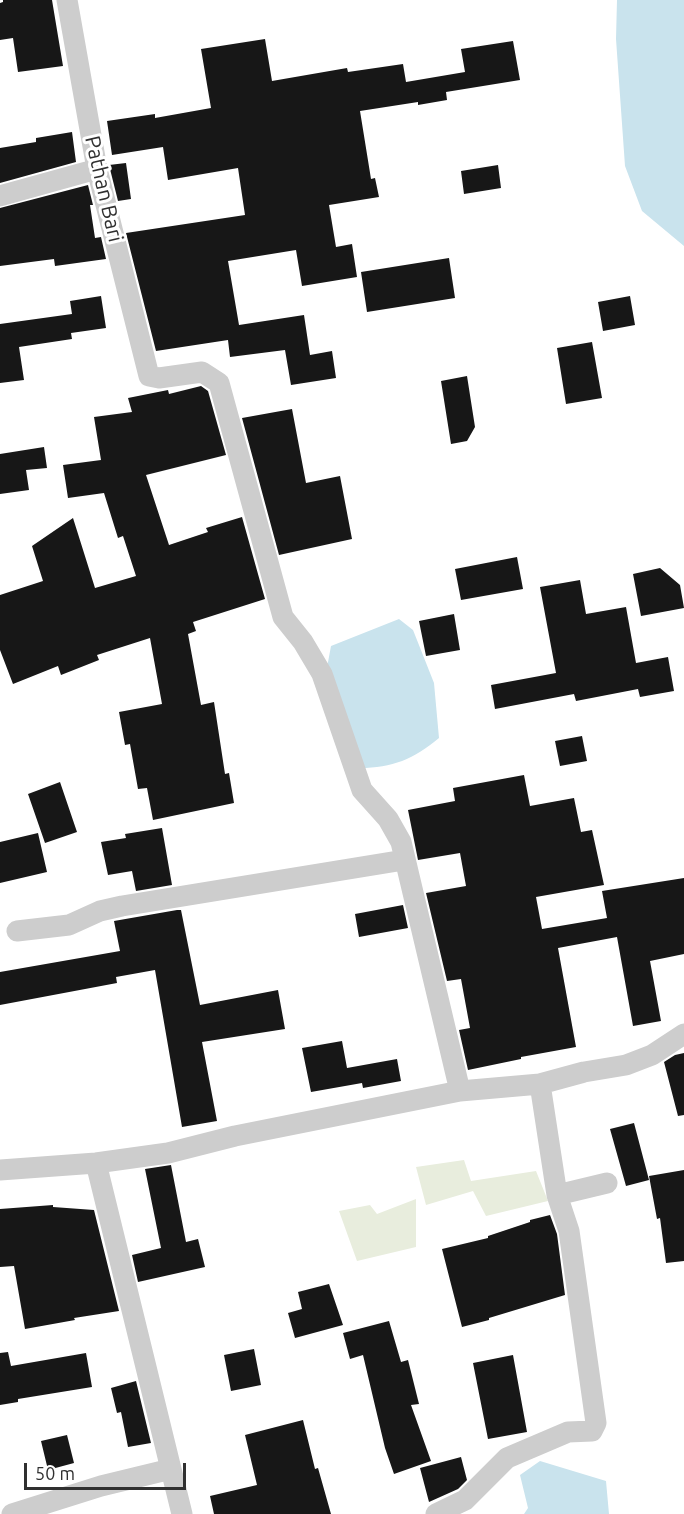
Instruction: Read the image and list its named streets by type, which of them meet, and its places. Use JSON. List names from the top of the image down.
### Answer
{
  "streets": {
    "street": ["Pathan Bari"]
  },
  "scale_bar": "50 m"
}
